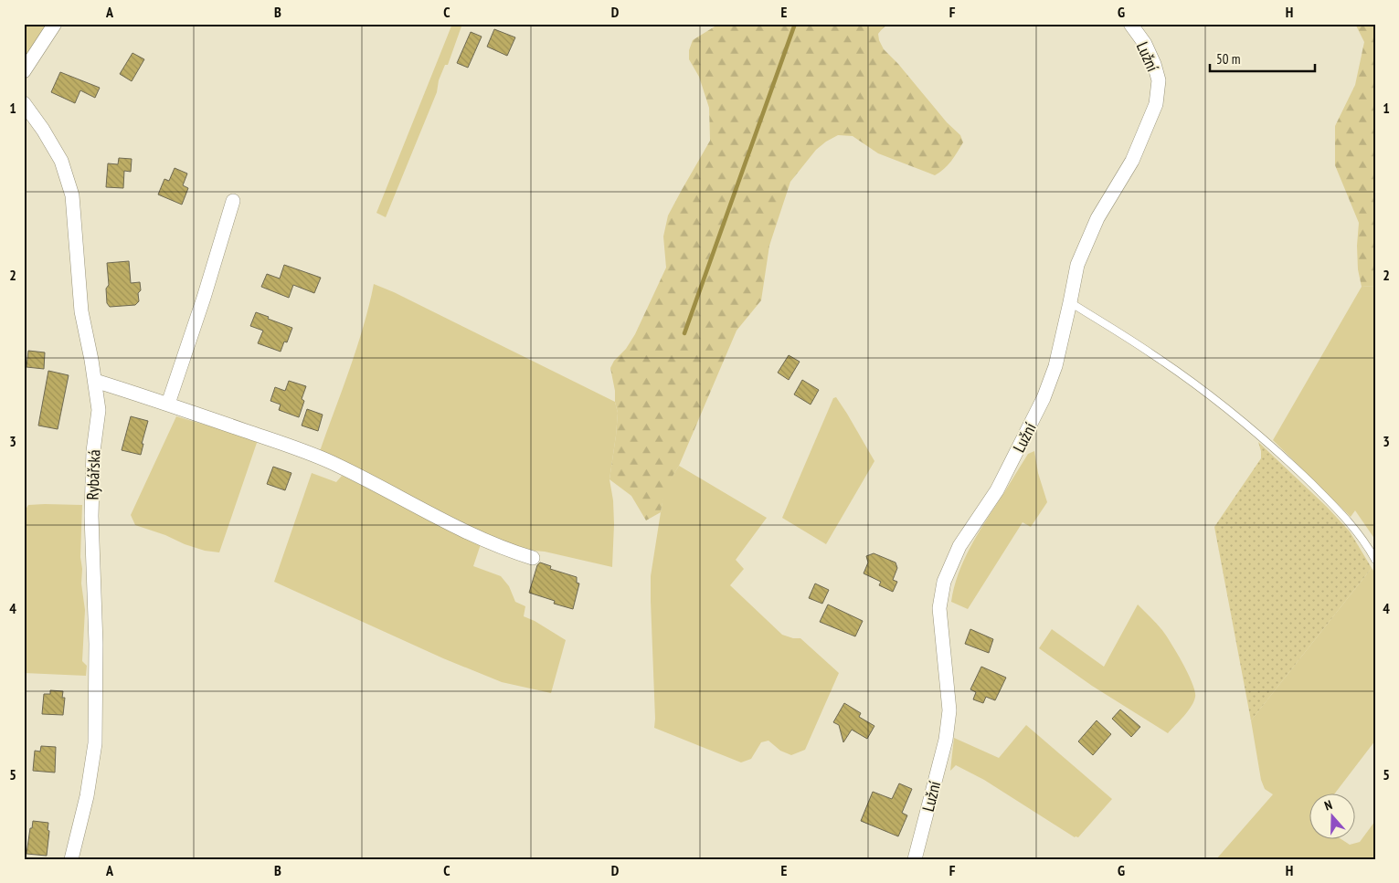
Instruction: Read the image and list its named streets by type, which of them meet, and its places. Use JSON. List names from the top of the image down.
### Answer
{
  "streets": {
    "street": ["Lužní", "Rybářská"]
  },
  "scale_bar": "50 m",
  "north": "top",
  "grid": {
    "columns": [
      "A",
      "B",
      "C",
      "D",
      "E",
      "F",
      "G",
      "H"
    ],
    "rows": [
      "1",
      "2",
      "3",
      "4",
      "5"
    ]
  }
}
